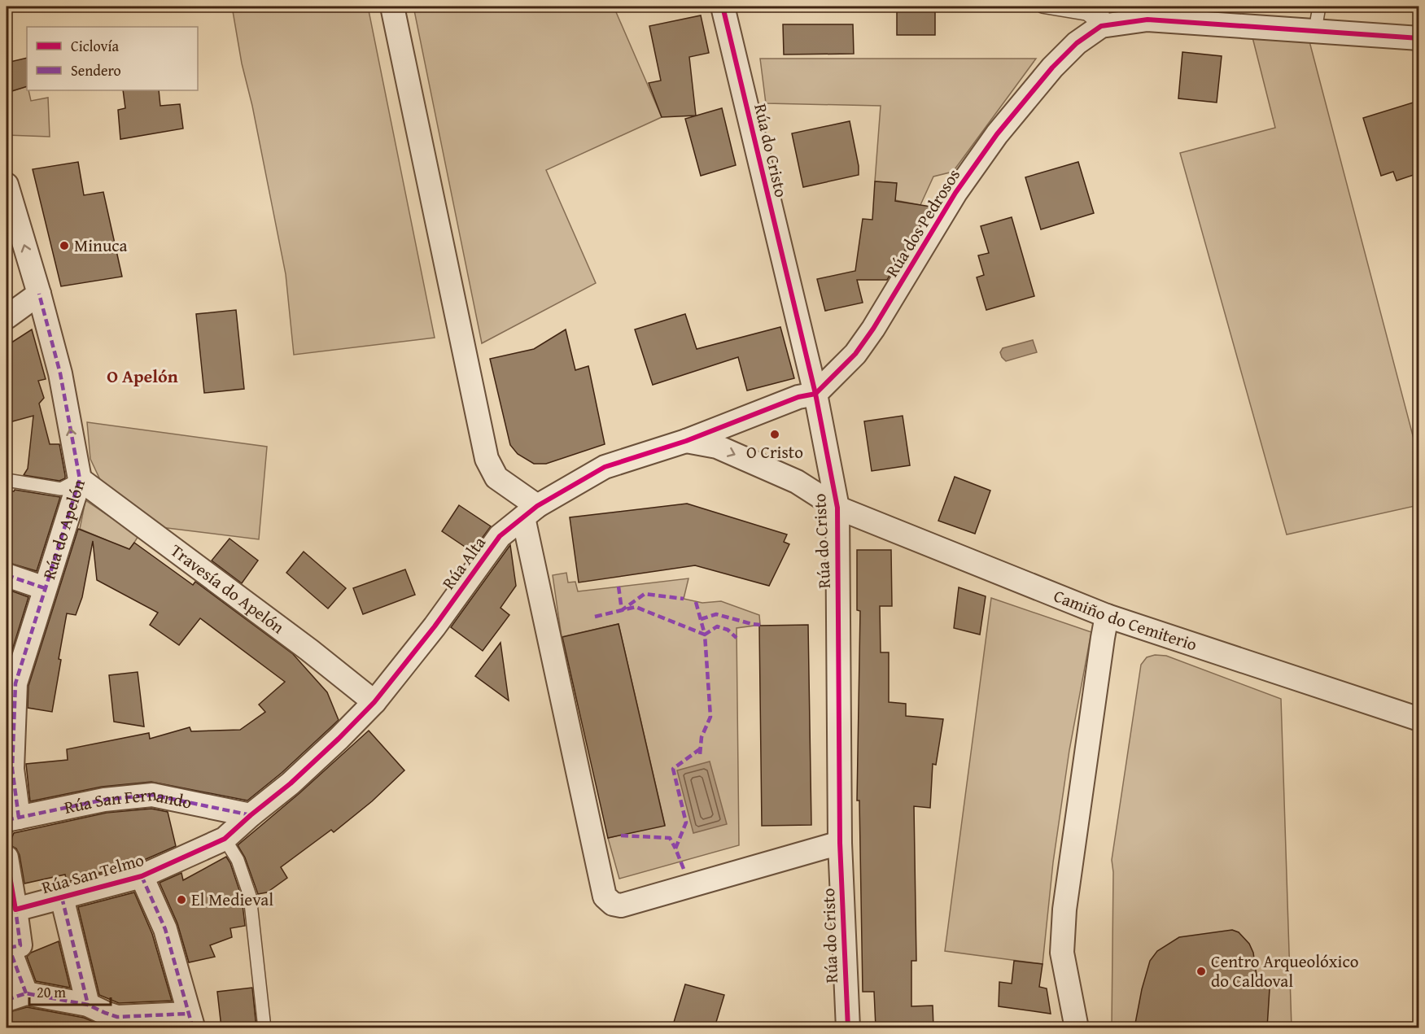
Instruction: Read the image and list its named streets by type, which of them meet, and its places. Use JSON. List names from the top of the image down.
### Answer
{
  "streets": {
    "street": [
      "Rúa do Cristo",
      "Rúa dos Pedrosos",
      "Rúa do Apelón",
      "Rúa Alta",
      "Travesía do Apelón",
      "Camiño do Cemiterio",
      "Rúa San Fernando",
      "Rúa San Telmo"
    ]
  },
  "crossings": [
    ["Rúa do Cristo", "Rúa dos Pedrosos"],
    ["Rúa do Cristo", "Rúa Alta"],
    ["Rúa do Cristo", "Camiño do Cemiterio"],
    ["Rúa dos Pedrosos", "Rúa Alta"],
    ["Rúa do Apelón", "Travesía do Apelón"],
    ["Rúa do Apelón", "Rúa San Fernando"],
    ["Rúa Alta", "Travesía do Apelón"],
    ["Rúa Alta", "Camiño do Cemiterio"],
    ["Rúa Alta", "Rúa San Fernando"],
    ["Rúa Alta", "Rúa San Telmo"],
    ["Rúa San Fernando", "Rúa San Telmo"]
  ],
  "one_way": ["Rúa do Apelón"],
  "districts": ["O Apelón"],
  "places": [
    "Minuca",
    "O Cristo",
    "El Medieval",
    "Centro Arqueolóxico do Caldoval"
  ],
  "legend": ["Ciclovía", "Sendero"],
  "scale_bar": "20 m"
}
